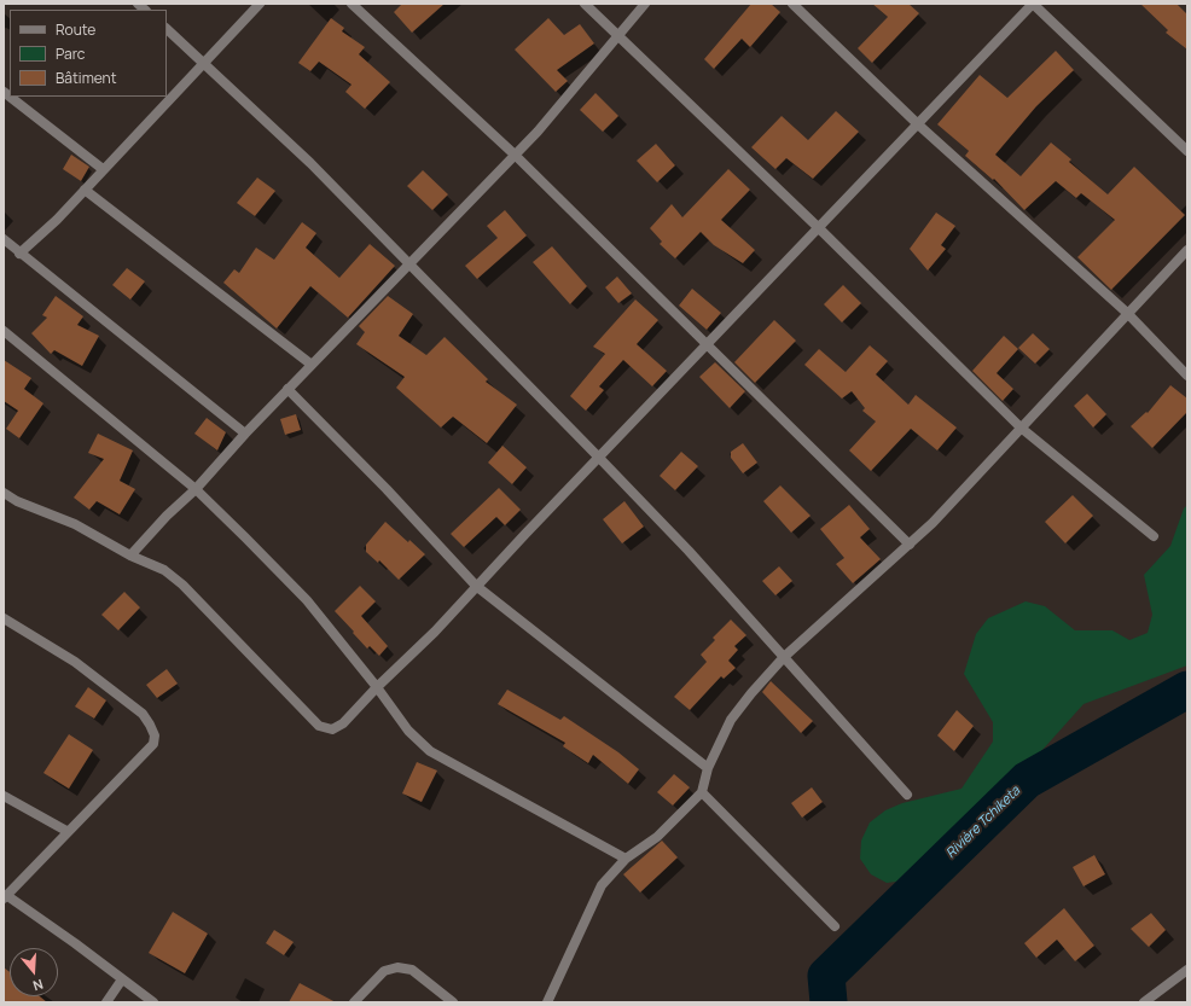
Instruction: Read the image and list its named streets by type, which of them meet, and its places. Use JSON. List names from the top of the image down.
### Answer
{
  "water": ["Rivière Tchiketa"],
  "legend": ["Route", "Parc", "Bâtiment"],
  "north": "bottom"
}
